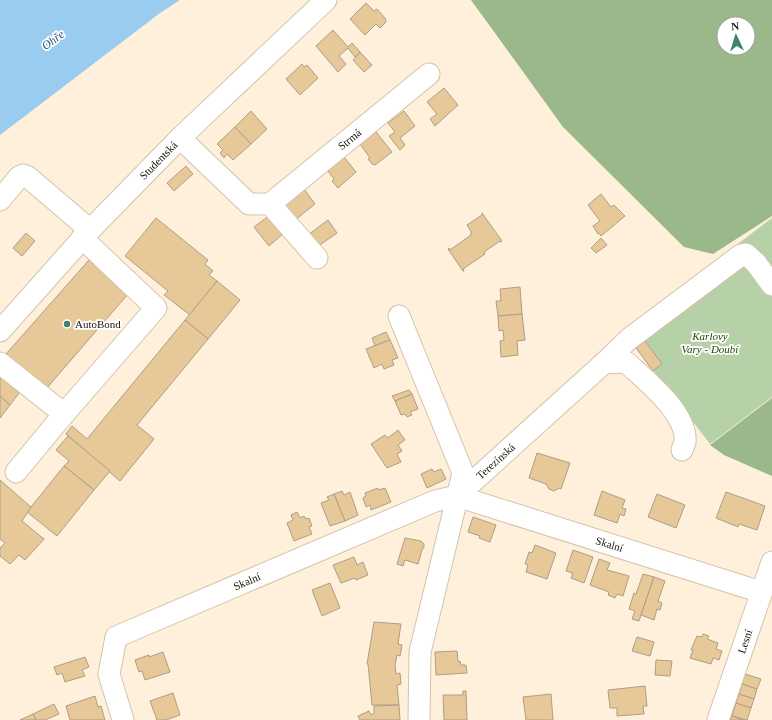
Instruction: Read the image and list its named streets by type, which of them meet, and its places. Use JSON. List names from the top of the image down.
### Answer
{
  "streets": {
    "street": [
      "Strmá",
      "Studentská",
      "Terezínská",
      "Skalní",
      "Lesní"
    ]
  },
  "crossings": [
    ["Terezínská", "Skalní"],
    ["Skalní", "Lesní"]
  ],
  "water": ["Ohře"],
  "parks": ["Karlovy Vary - Doubí"],
  "places": ["AutoBond"],
  "north": "top"
}
